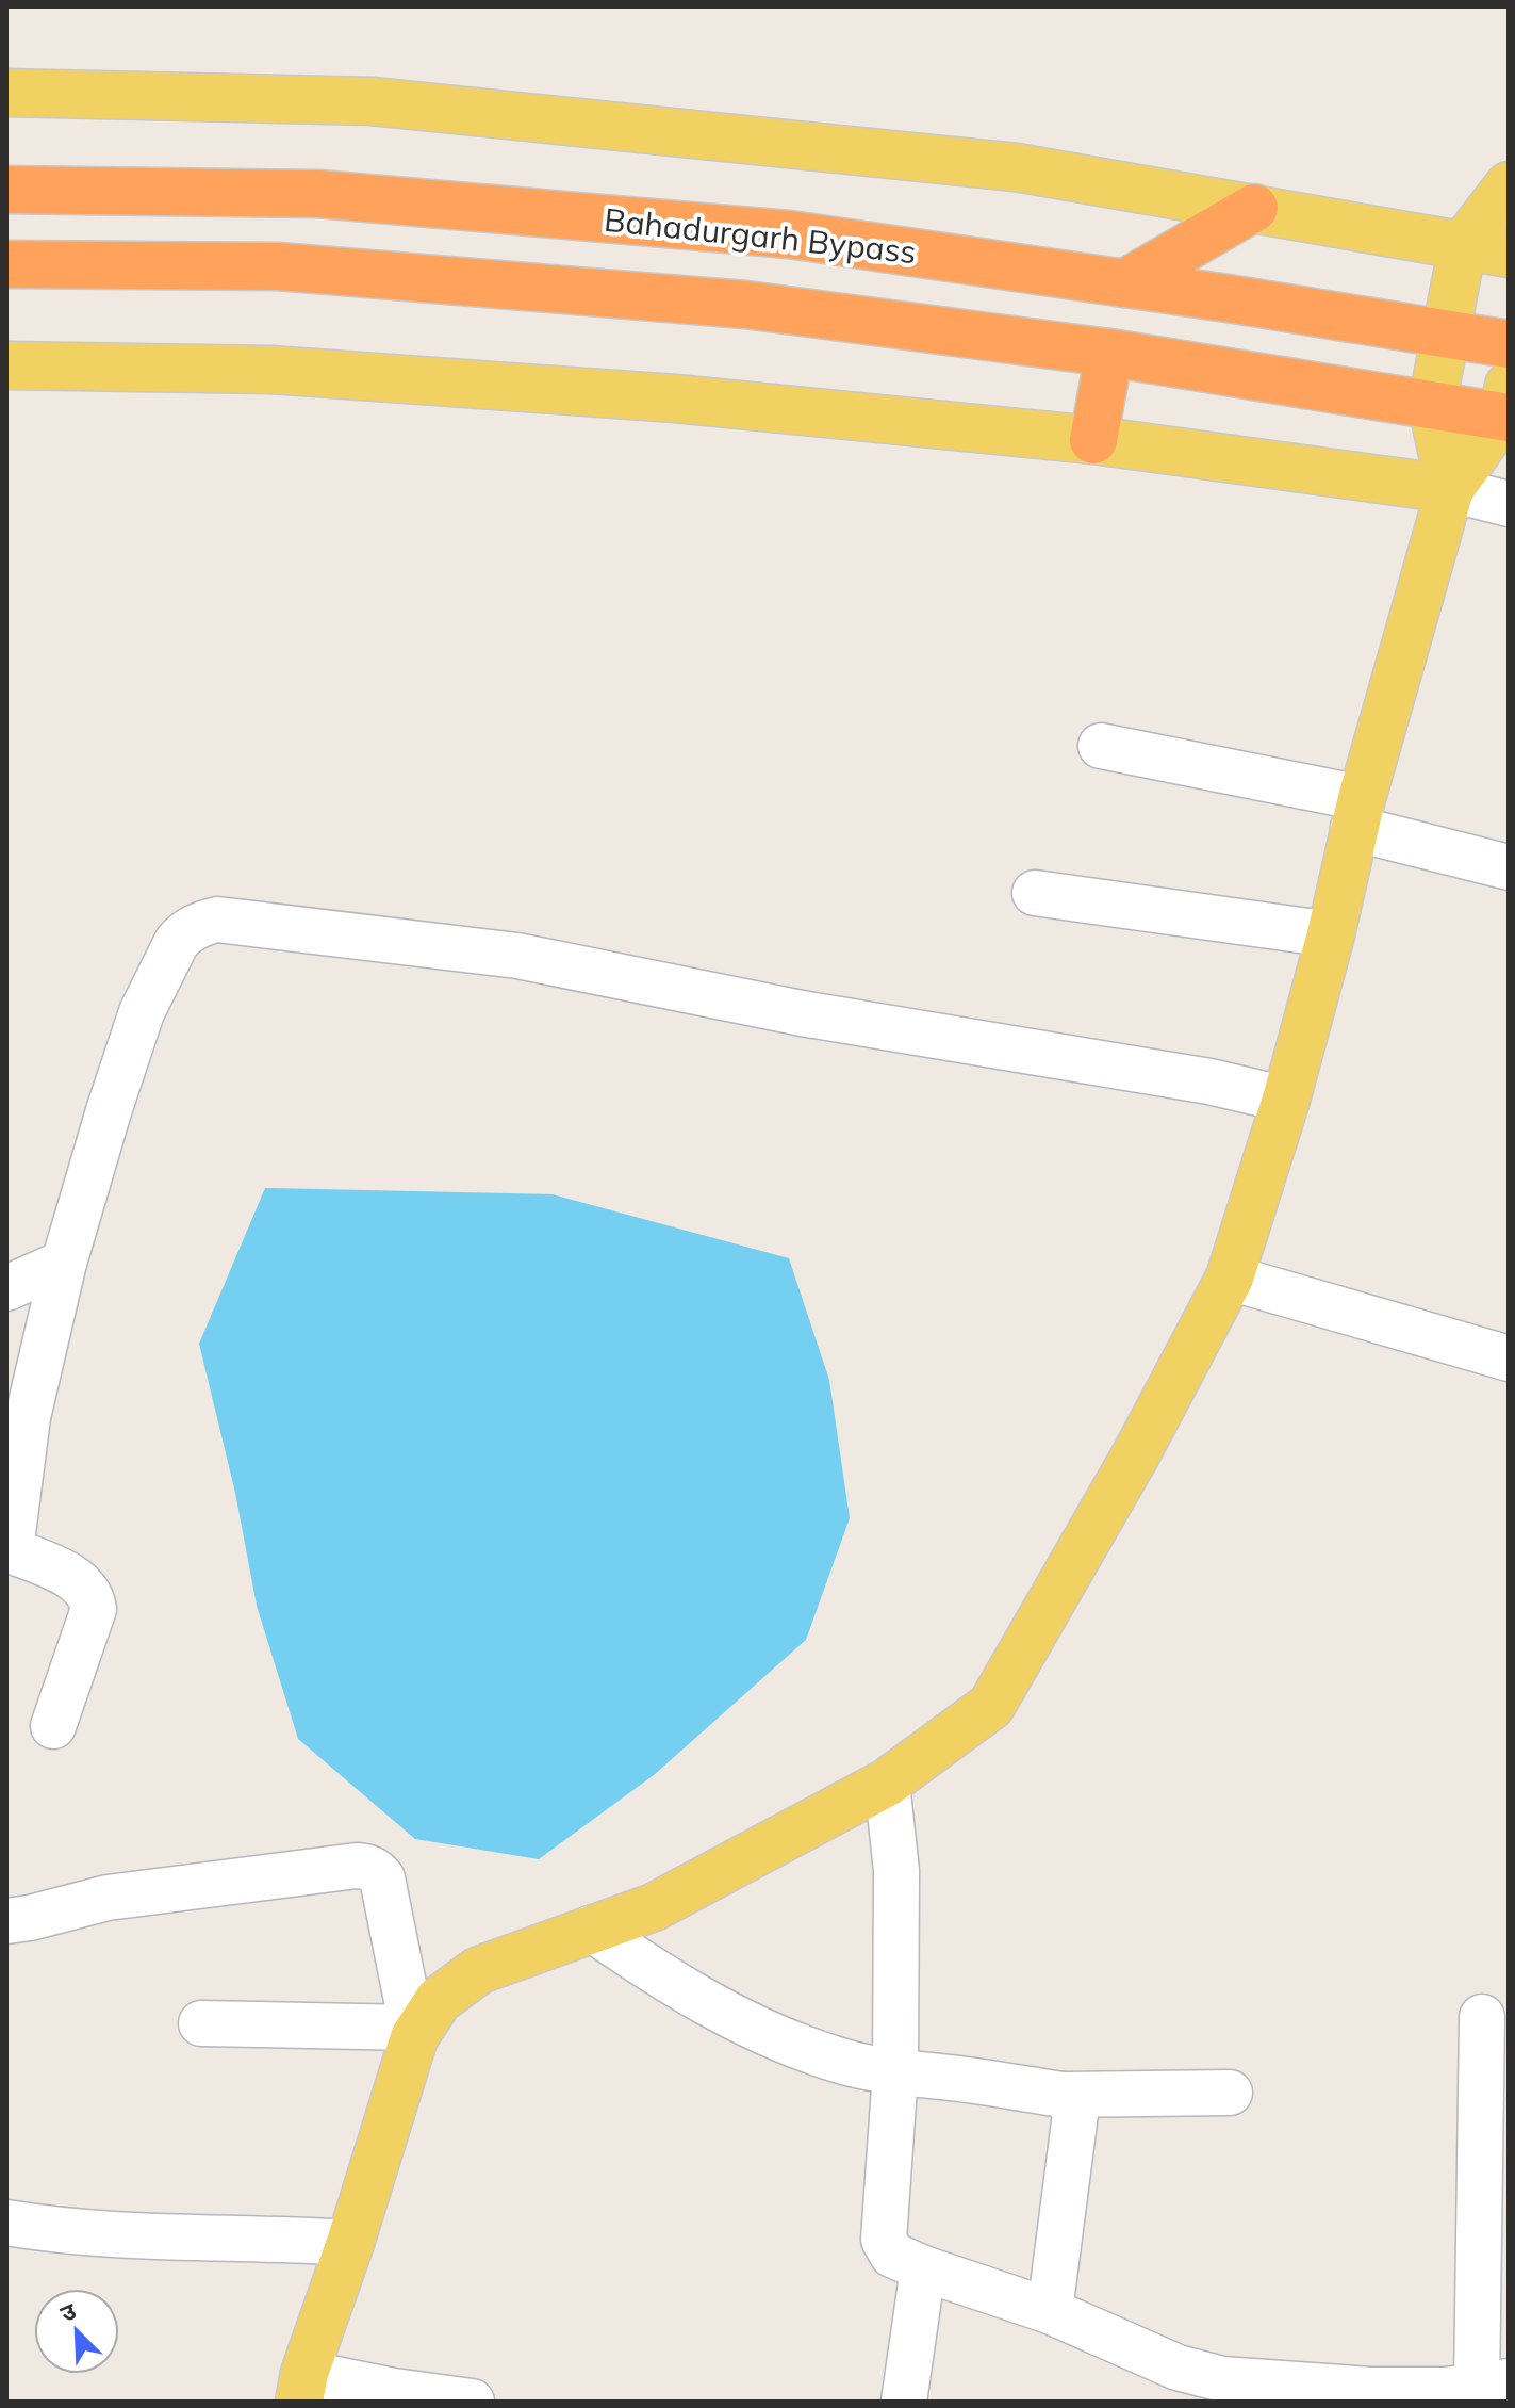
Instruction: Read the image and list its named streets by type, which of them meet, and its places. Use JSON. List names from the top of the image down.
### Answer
{
  "streets": {
    "highway": ["Bahadurgarh Bypass"]
  },
  "north": "top left"
}
